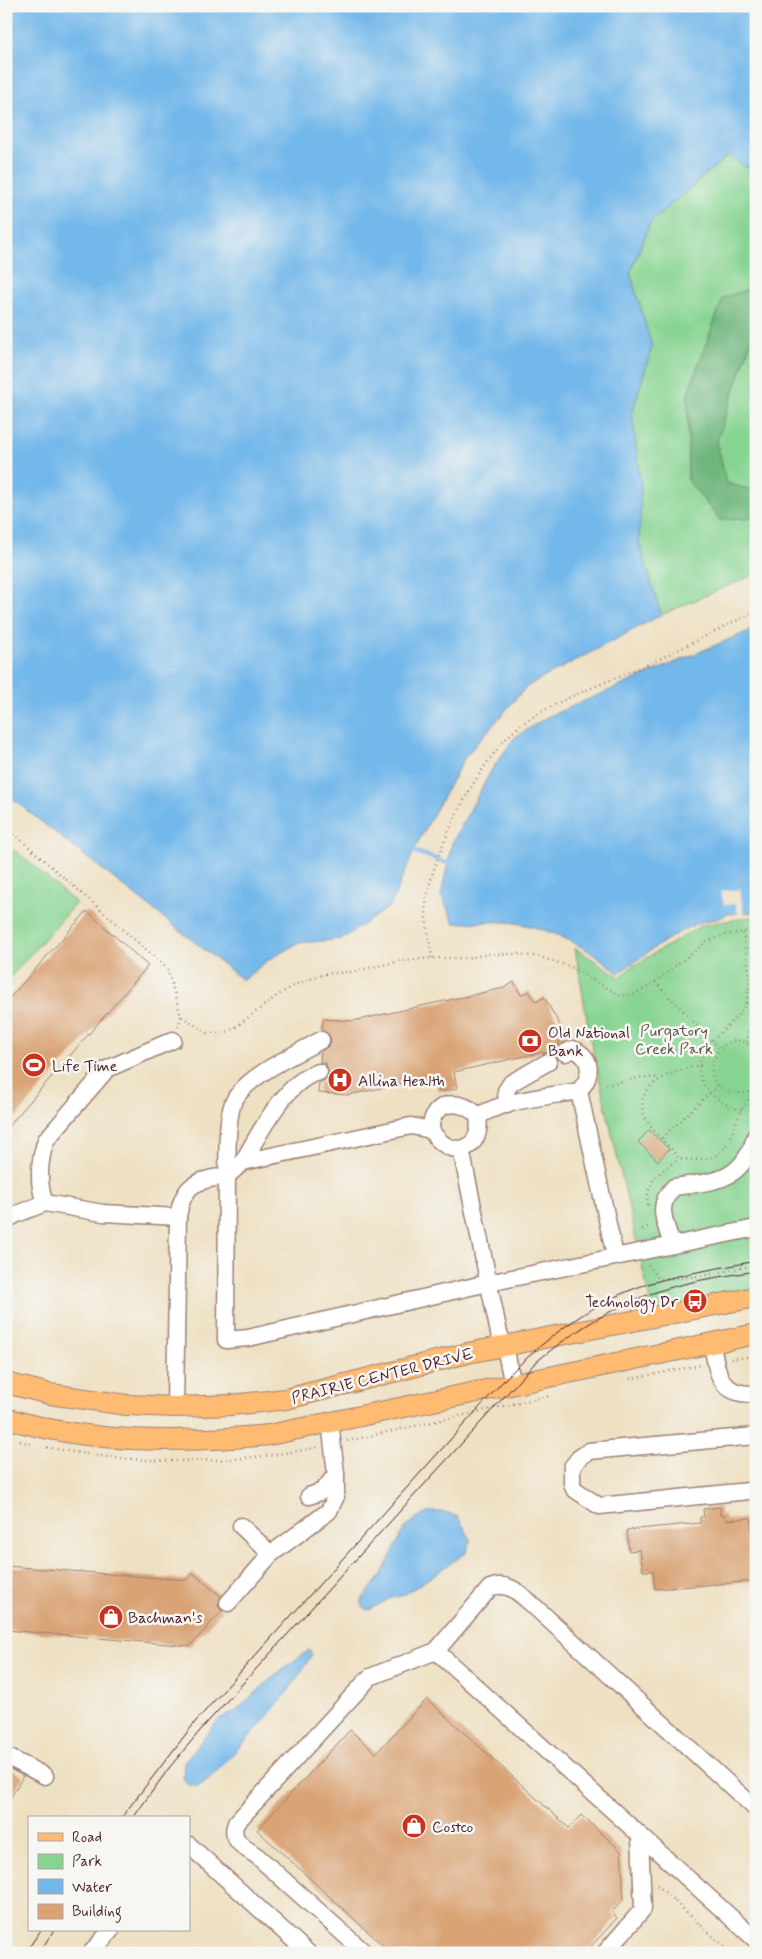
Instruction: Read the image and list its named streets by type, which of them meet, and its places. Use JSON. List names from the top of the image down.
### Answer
{
  "streets": {
    "main road": ["PRAIRIE CENTER DRIVE"]
  },
  "parks": ["Purgatory Creek Park"],
  "places": {
    "bank": ["Old National Bank"],
    "sports": ["Life Time"],
    "hospital": ["Allina Health"],
    "bus stop": ["Technology Dr"],
    "shop": ["Bachman's", "Costco"]
  },
  "legend": [
    "Road",
    "Park",
    "Water",
    "Building"
  ]
}
